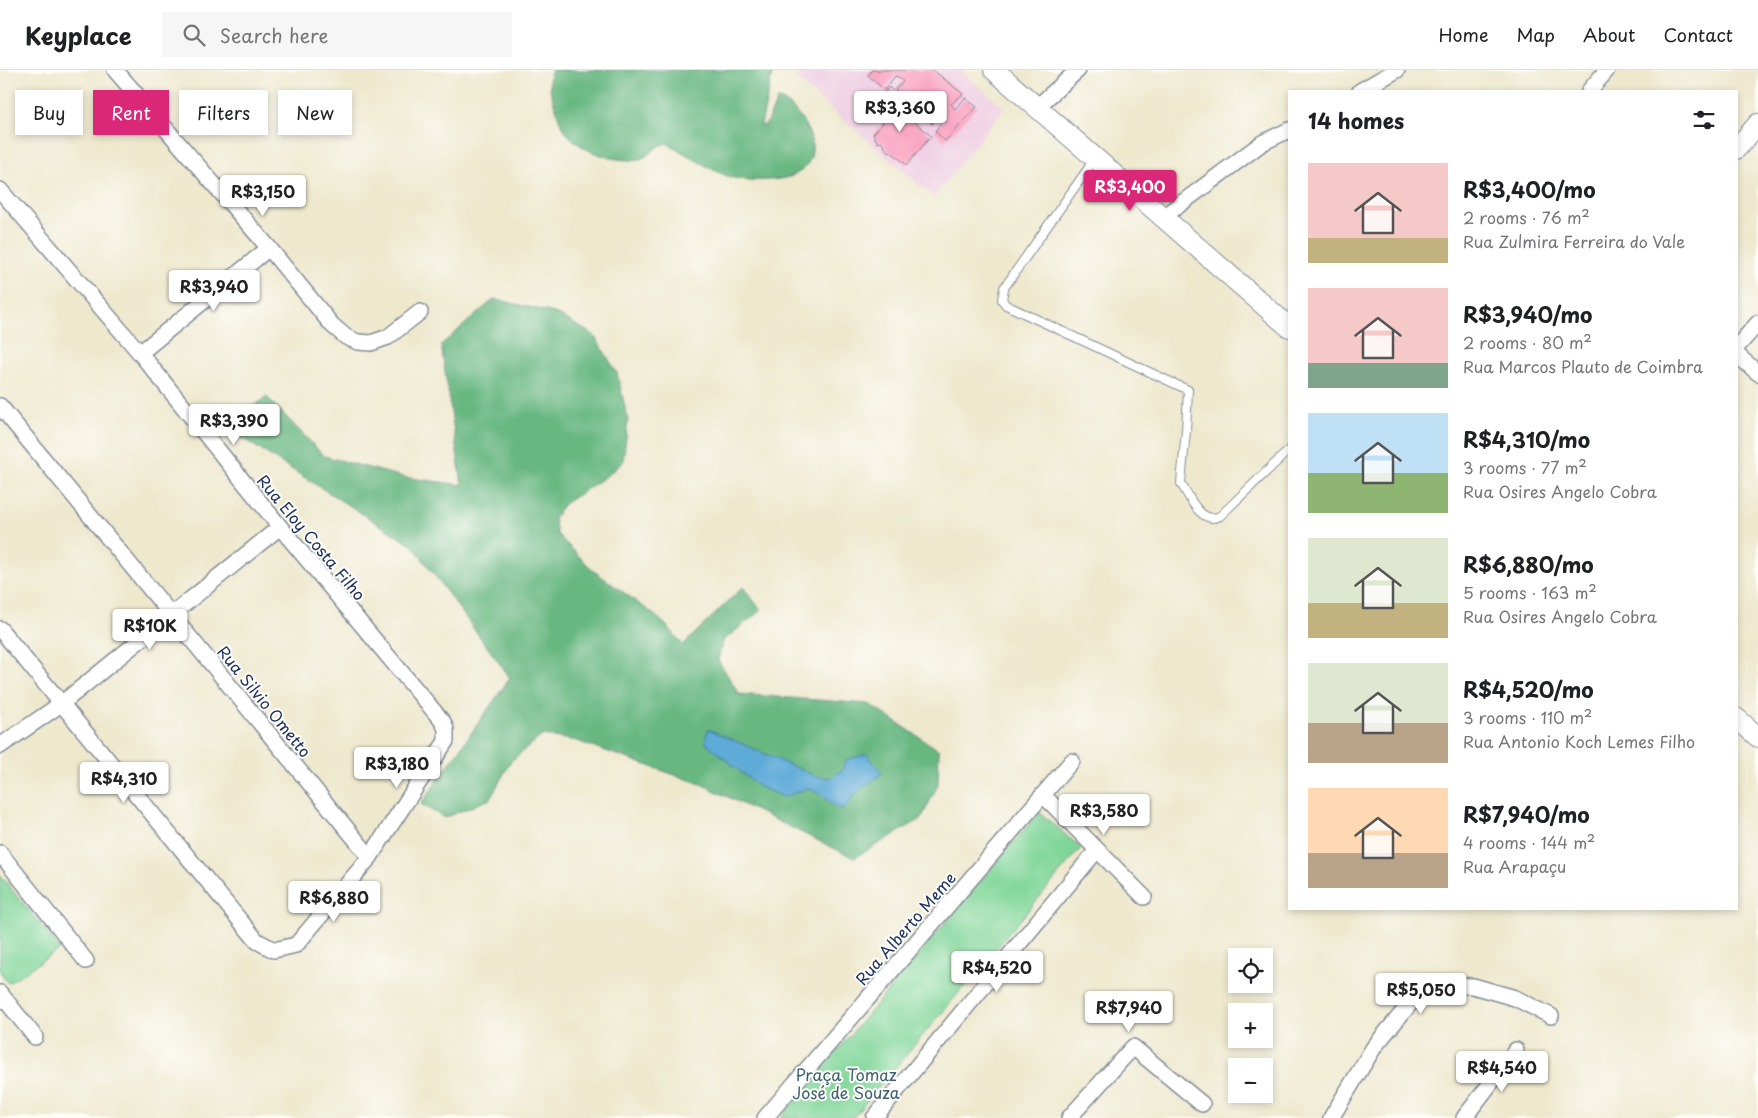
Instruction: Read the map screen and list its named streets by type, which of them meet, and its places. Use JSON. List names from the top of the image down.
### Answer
{
  "streets": {
    "street": ["Rua Eloy Costa Filho", "Rua Silvio Ometto", "Rua Alberto Meme"]
  },
  "crossings": [
    ["Rua Eloy Costa Filho", "Rua Silvio Ometto"]
  ],
  "parks": ["Praça Tomaz José de Souza"],
  "page": {
    "header": "Keyplace",
    "search": "Search here",
    "nav": [
      "Home",
      "Map",
      "About",
      "Contact"
    ],
    "chip": [
      "Buy",
      "Rent",
      "Filters",
      "New"
    ],
    "heading": "14 homes",
    "price": [
      "R$3,360",
      "R$3,400",
      "R$3,150",
      "R$3,940",
      "R$3,390",
      "R$10K",
      "R$3,180",
      "R$4,310",
      "R$3,580",
      "R$6,880",
      "R$4,520",
      "R$5,050",
      "R$7,940",
      "R$4,540"
    ],
    "list": [
      {
        "name": "R$3,400/mo",
        "note": "2 rooms · 76 m² · Rua Zulmira Ferreira do Vale"
      },
      {
        "name": "R$3,940/mo",
        "note": "2 rooms · 80 m² · Rua Marcos Plauto de Coimbra"
      },
      {
        "name": "R$4,310/mo",
        "note": "3 rooms · 77 m² · Rua Osires Angelo Cobra"
      },
      {
        "name": "R$6,880/mo",
        "note": "5 rooms · 163 m² · Rua Osires Angelo Cobra"
      },
      {
        "name": "R$4,520/mo",
        "note": "3 rooms · 110 m² · Rua Antonio Koch Lemes Filho"
      },
      {
        "name": "R$7,940/mo",
        "note": "4 rooms · 144 m² · Rua Arapaçu"
      }
    ],
    "map_buttons": ["+", "−"]
  }
}
